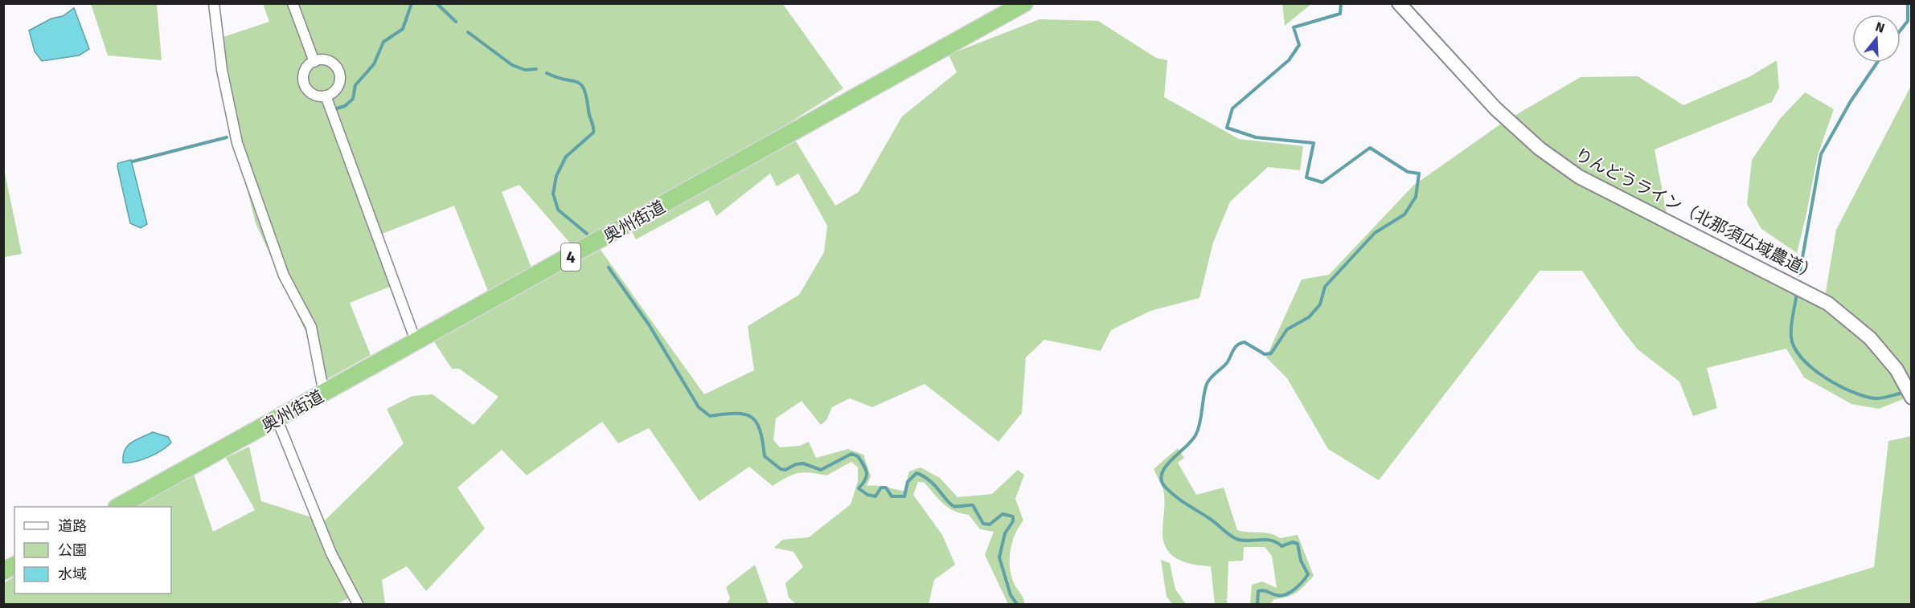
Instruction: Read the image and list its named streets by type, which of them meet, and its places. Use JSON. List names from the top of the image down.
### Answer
{
  "streets": {
    "highway": ["奥州街道", "4"],
    "street": ["りんどうライン（北那須広域農道）"]
  },
  "legend": ["道路", "公園", "水域"],
  "north": "top"
}
